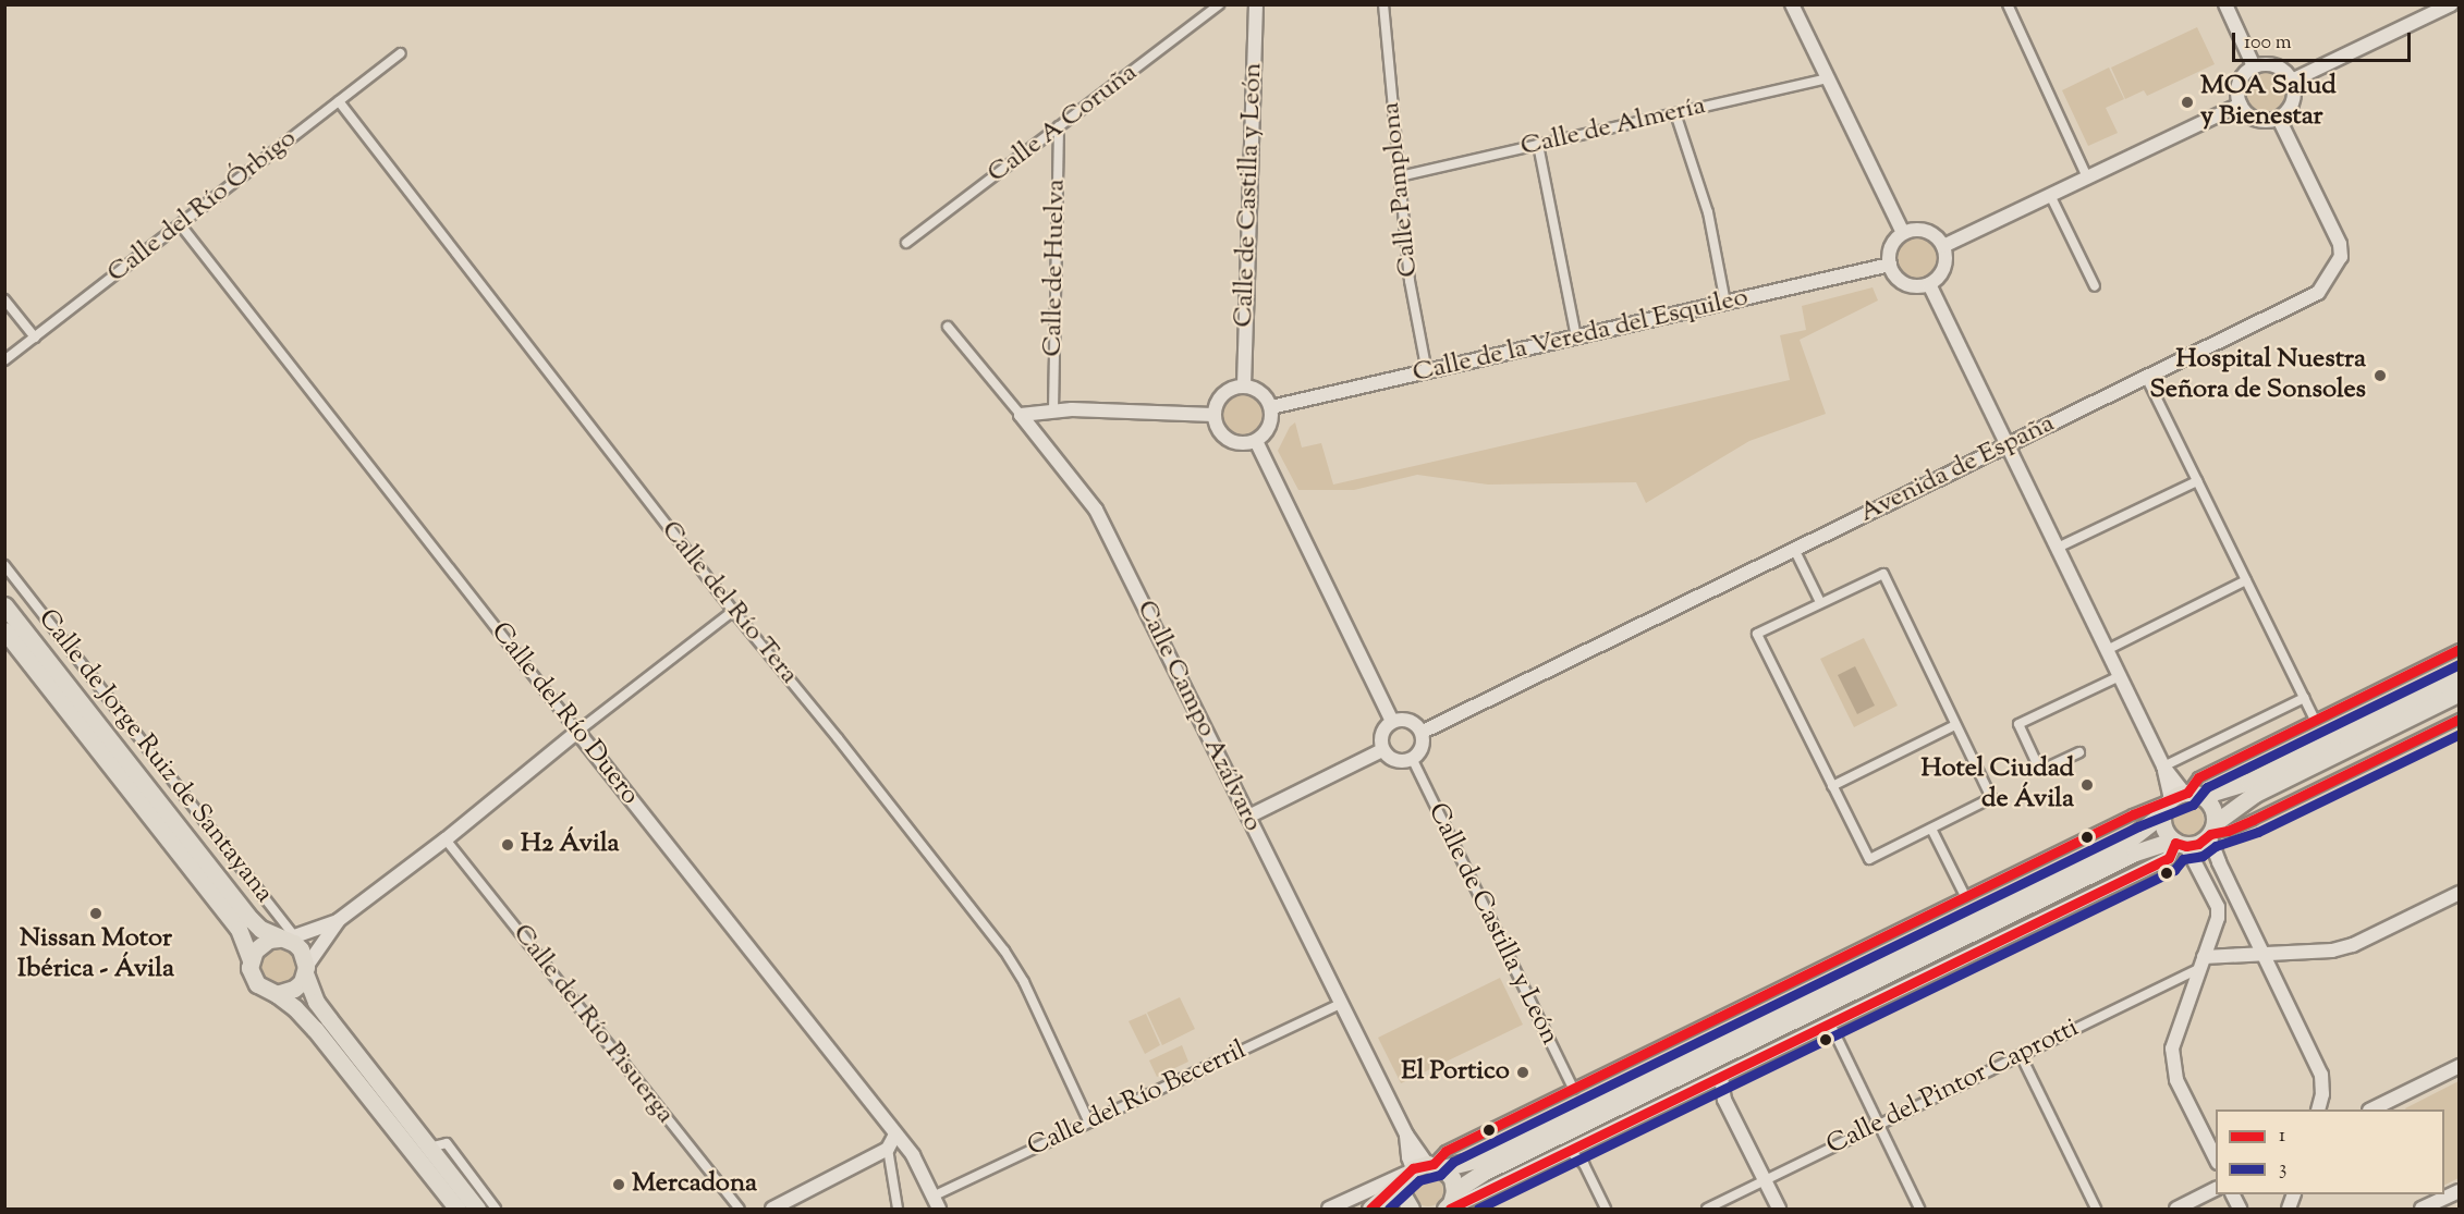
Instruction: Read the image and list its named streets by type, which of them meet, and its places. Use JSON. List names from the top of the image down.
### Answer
{
  "streets": {
    "highway": ["Calle de Jorge Ruiz de Santayana"],
    "street": [
      "Calle A Coruña",
      "Calle de Almería",
      "Calle Pamplona",
      "Calle de Castilla y León",
      "Calle del Río Órbigo",
      "Calle de Huelva",
      "Calle de la Vereda del Esquileo",
      "Avenida de España",
      "Calle del Río Tera",
      "Calle del Río Duero",
      "Calle Campo Azálvaro",
      "Calle del Río Pisuerga",
      "Calle del Pintor Caprotti",
      "Calle del Río Becerril"
    ]
  },
  "crossings": [
    ["Calle A Coruña", "Calle de Huelva"],
    ["Calle de Almería", "Calle Pamplona"],
    ["Calle Pamplona", "Calle de la Vereda del Esquileo"],
    ["Calle de Castilla y León", "Calle de la Vereda del Esquileo"],
    ["Calle de Castilla y León", "Avenida de España"],
    ["Calle del Río Órbigo", "Calle del Río Tera"],
    ["Calle del Río Órbigo", "Calle del Río Duero"],
    ["Calle del Río Tera", "Calle del Río Becerril"],
    ["Calle del Río Duero", "Calle del Río Becerril"],
    ["Calle Campo Azálvaro", "Calle del Río Becerril"]
  ],
  "places": [
    "MOA Salud y Bienestar",
    "Hospital Nuestra Señora de Sonsoles",
    "Hotel Ciudad de Ávila",
    "H2 Ávila",
    "Nissan Motor Ibérica - Ávila",
    "El Portico",
    "Mercadona"
  ],
  "lines": ["transit line 1", "transit line 3"],
  "legend": ["1", "3"],
  "scale_bar": "100 m"
}
